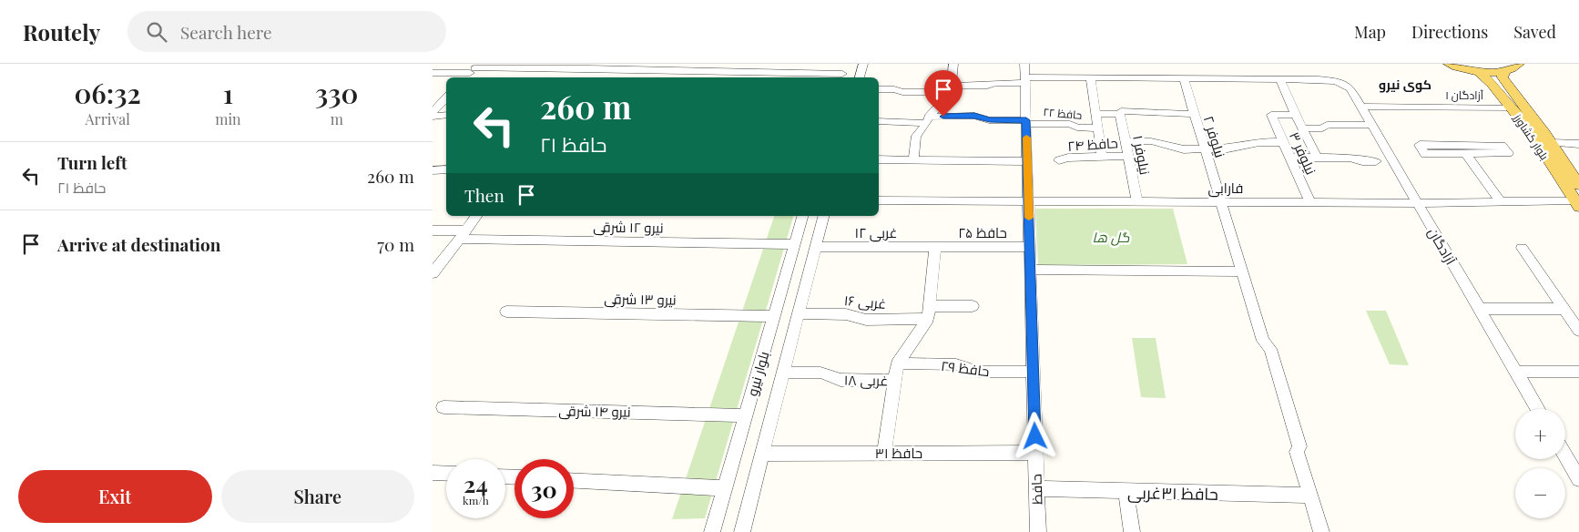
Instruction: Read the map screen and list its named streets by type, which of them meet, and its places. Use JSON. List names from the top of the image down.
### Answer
{
  "streets": {
    "main road": ["بلوار کشاورز"],
    "street": [
      "آزادگان ۱",
      "حافظ ۲۲",
      "نیلوفر ۲",
      "حافظ ۲۴",
      "نیلوفر ۳",
      "نیلوفر ۱",
      "فارابی",
      "نیرو ۱۲ شرقی",
      "۱۲ غربی",
      "حافظ ۲۵",
      "آزادگان",
      "نیرو ۱۳ شرقی",
      "۱۶ غربی",
      "حافظ ۲۹",
      "بلوار نیرو",
      "۱۸ غربی",
      "نیرو ۱۴ شرقی",
      "حافظ ۳۱",
      "حافظ",
      "حافظ ۳۱غربی"
    ]
  },
  "crossings": [
    ["آزادگان ۱", "بلوار کشاورز"],
    ["آزادگان ۱", "آزادگان"],
    ["حافظ ۲۲", "حافظ"],
    ["نیلوفر ۲", "فارابی"],
    ["نیلوفر ۲", "حافظ ۳۱غربی"],
    ["بلوار کشاورز", "فارابی"],
    ["حافظ ۲۴", "نیلوفر ۱"],
    ["نیلوفر ۳", "فارابی"],
    ["نیلوفر ۱", "فارابی"],
    ["فارابی", "آزادگان"],
    ["فارابی", "حافظ"],
    ["نیرو ۱۲ شرقی", "بلوار نیرو"],
    ["۱۲ غربی", "حافظ ۲۵"],
    ["۱۲ غربی", "بلوار نیرو"],
    ["حافظ ۲۵", "حافظ"],
    ["نیرو ۱۳ شرقی", "بلوار نیرو"],
    ["۱۶ غربی", "بلوار نیرو"],
    ["حافظ ۲۹", "حافظ"],
    ["بلوار نیرو", "۱۸ غربی"],
    ["بلوار نیرو", "نیرو ۱۴ شرقی"],
    ["بلوار نیرو", "حافظ ۳۱"],
    ["حافظ ۳۱", "حافظ"],
    ["حافظ", "حافظ ۳۱غربی"]
  ],
  "districts": ["کوی نیرو"],
  "parks": ["گل ها"],
  "page": {
    "header": "Routely",
    "search": "Search here",
    "nav": ["Map", "Directions", "Saved"],
    "eta": [
      "06:32",
      "Arrival",
      "1",
      "min",
      "330",
      "m"
    ],
    "turn": ["260 m", "حافظ ۲۱"],
    "list": [
      {
        "name": "Turn left",
        "note": "حافظ ۲۱",
        "value": "260 m"
      },
      {
        "name": "Arrive at destination",
        "value": "70 m"
      }
    ],
    "then": "Then",
    "map_buttons": ["+", "−"],
    "speed": "24 km/h",
    "limit": "30",
    "buttons": ["Exit", "Share"]
  }
}
